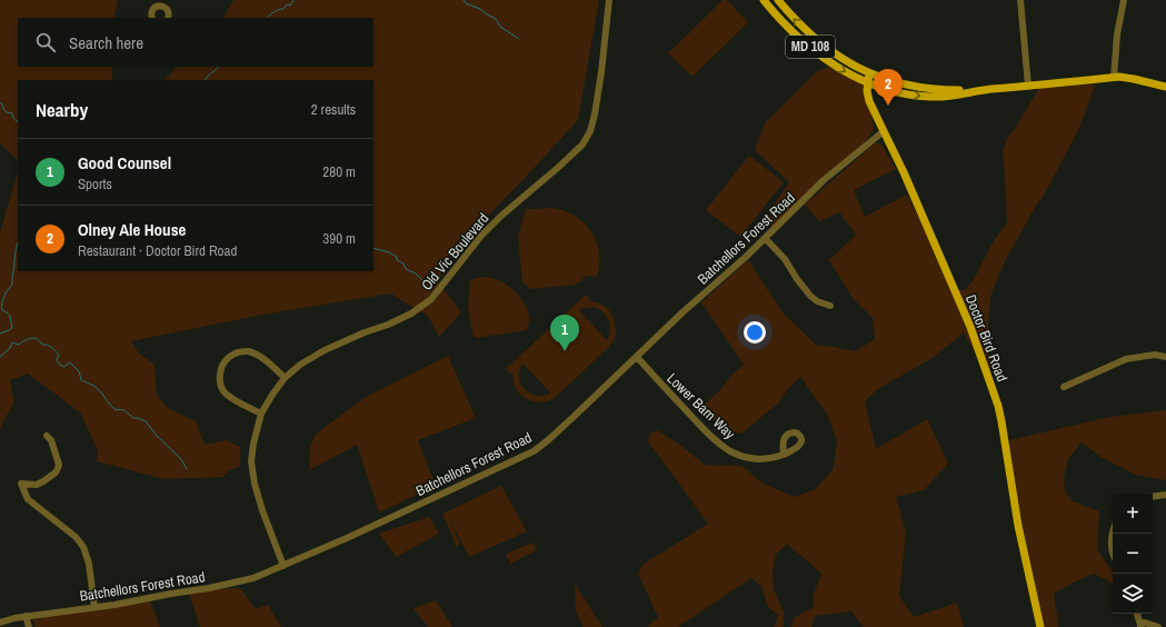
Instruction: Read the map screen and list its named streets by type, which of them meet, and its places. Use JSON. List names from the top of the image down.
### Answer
{
  "streets": {
    "main road": ["MD 108", "Doctor Bird Road"],
    "street": ["Batchellors Forest Road", "Old Vic Boulevard", "Lower Barn Way"]
  },
  "crossings": [
    ["MD 108", "Doctor Bird Road"],
    ["Batchellors Forest Road", "Old Vic Boulevard"],
    ["Batchellors Forest Road", "Doctor Bird Road"],
    ["Batchellors Forest Road", "Lower Barn Way"]
  ],
  "page": {
    "search": "Search here",
    "pins": ["2", "1"],
    "heading": ["Nearby", "2 results"],
    "list": [
      {
        "mark": "1",
        "name": "Good Counsel",
        "note": "Sports",
        "value": "280 m"
      },
      {
        "mark": "2",
        "name": "Olney Ale House",
        "note": "Restaurant · Doctor Bird Road",
        "value": "390 m"
      }
    ],
    "map_buttons": ["+", "−"]
  }
}
